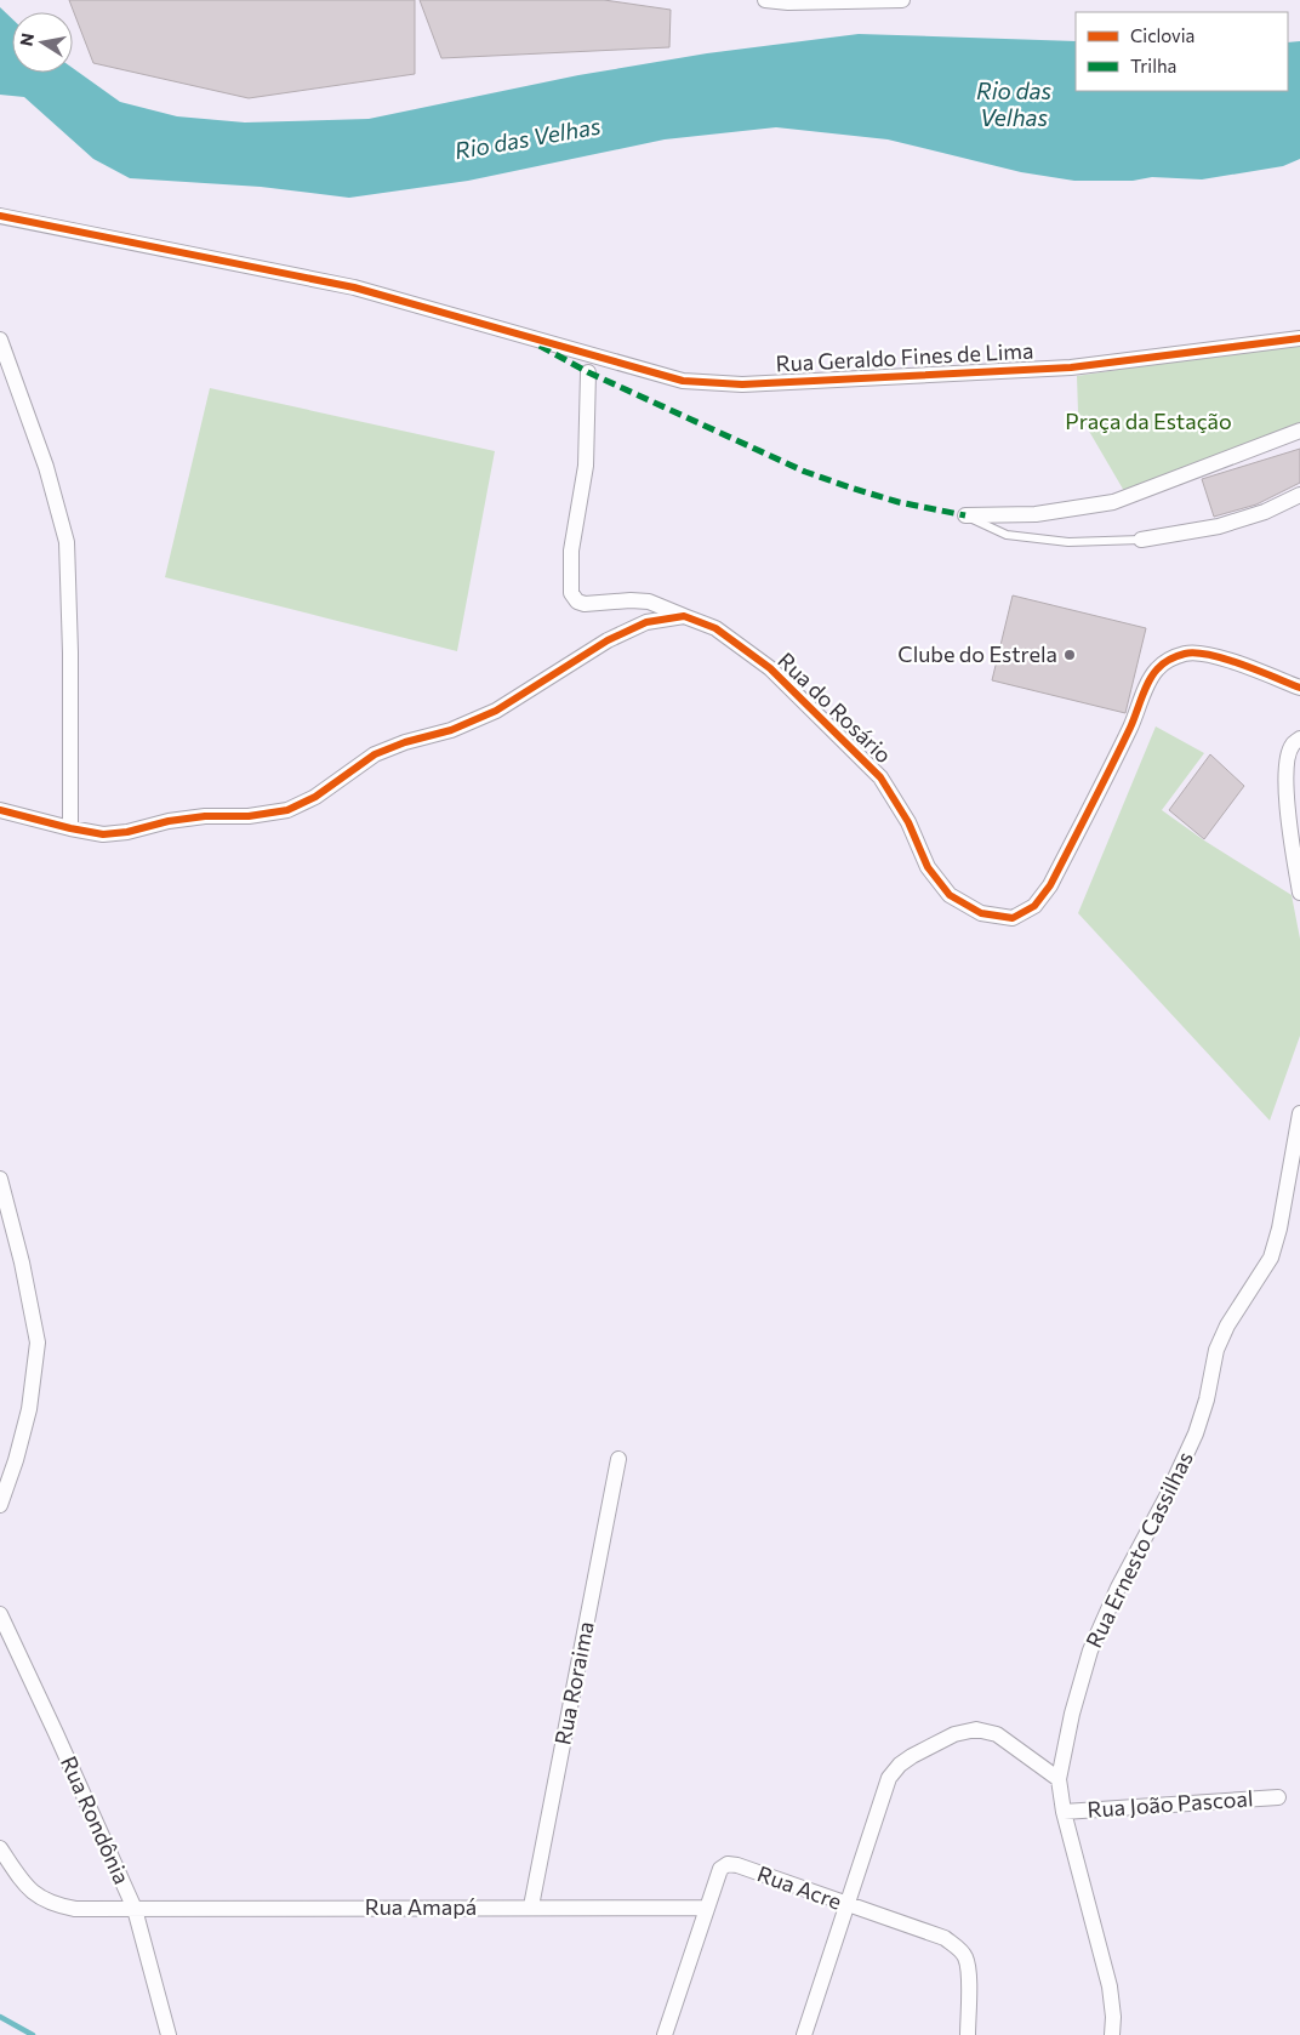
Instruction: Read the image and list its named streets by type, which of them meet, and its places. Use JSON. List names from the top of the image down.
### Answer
{
  "streets": {
    "street": [
      "Rua Geraldo Fines de Lima",
      "Rua do Rosário",
      "Rua Ernesto Cassilhas",
      "Rua Roraima",
      "Rua João Pascoal",
      "Rua Rondônia",
      "Rua Acre",
      "Rua Amapá"
    ]
  },
  "crossings": [
    ["Rua Ernesto Cassilhas", "Rua João Pascoal"],
    ["Rua Roraima", "Rua Amapá"],
    ["Rua Rondônia", "Rua Amapá"],
    ["Rua Acre", "Rua Amapá"]
  ],
  "water": ["Rio das Velhas"],
  "parks": ["Praça da Estação"],
  "places": ["Clube do Estrela"],
  "legend": ["Ciclovia", "Trilha"],
  "north": "left"
}
